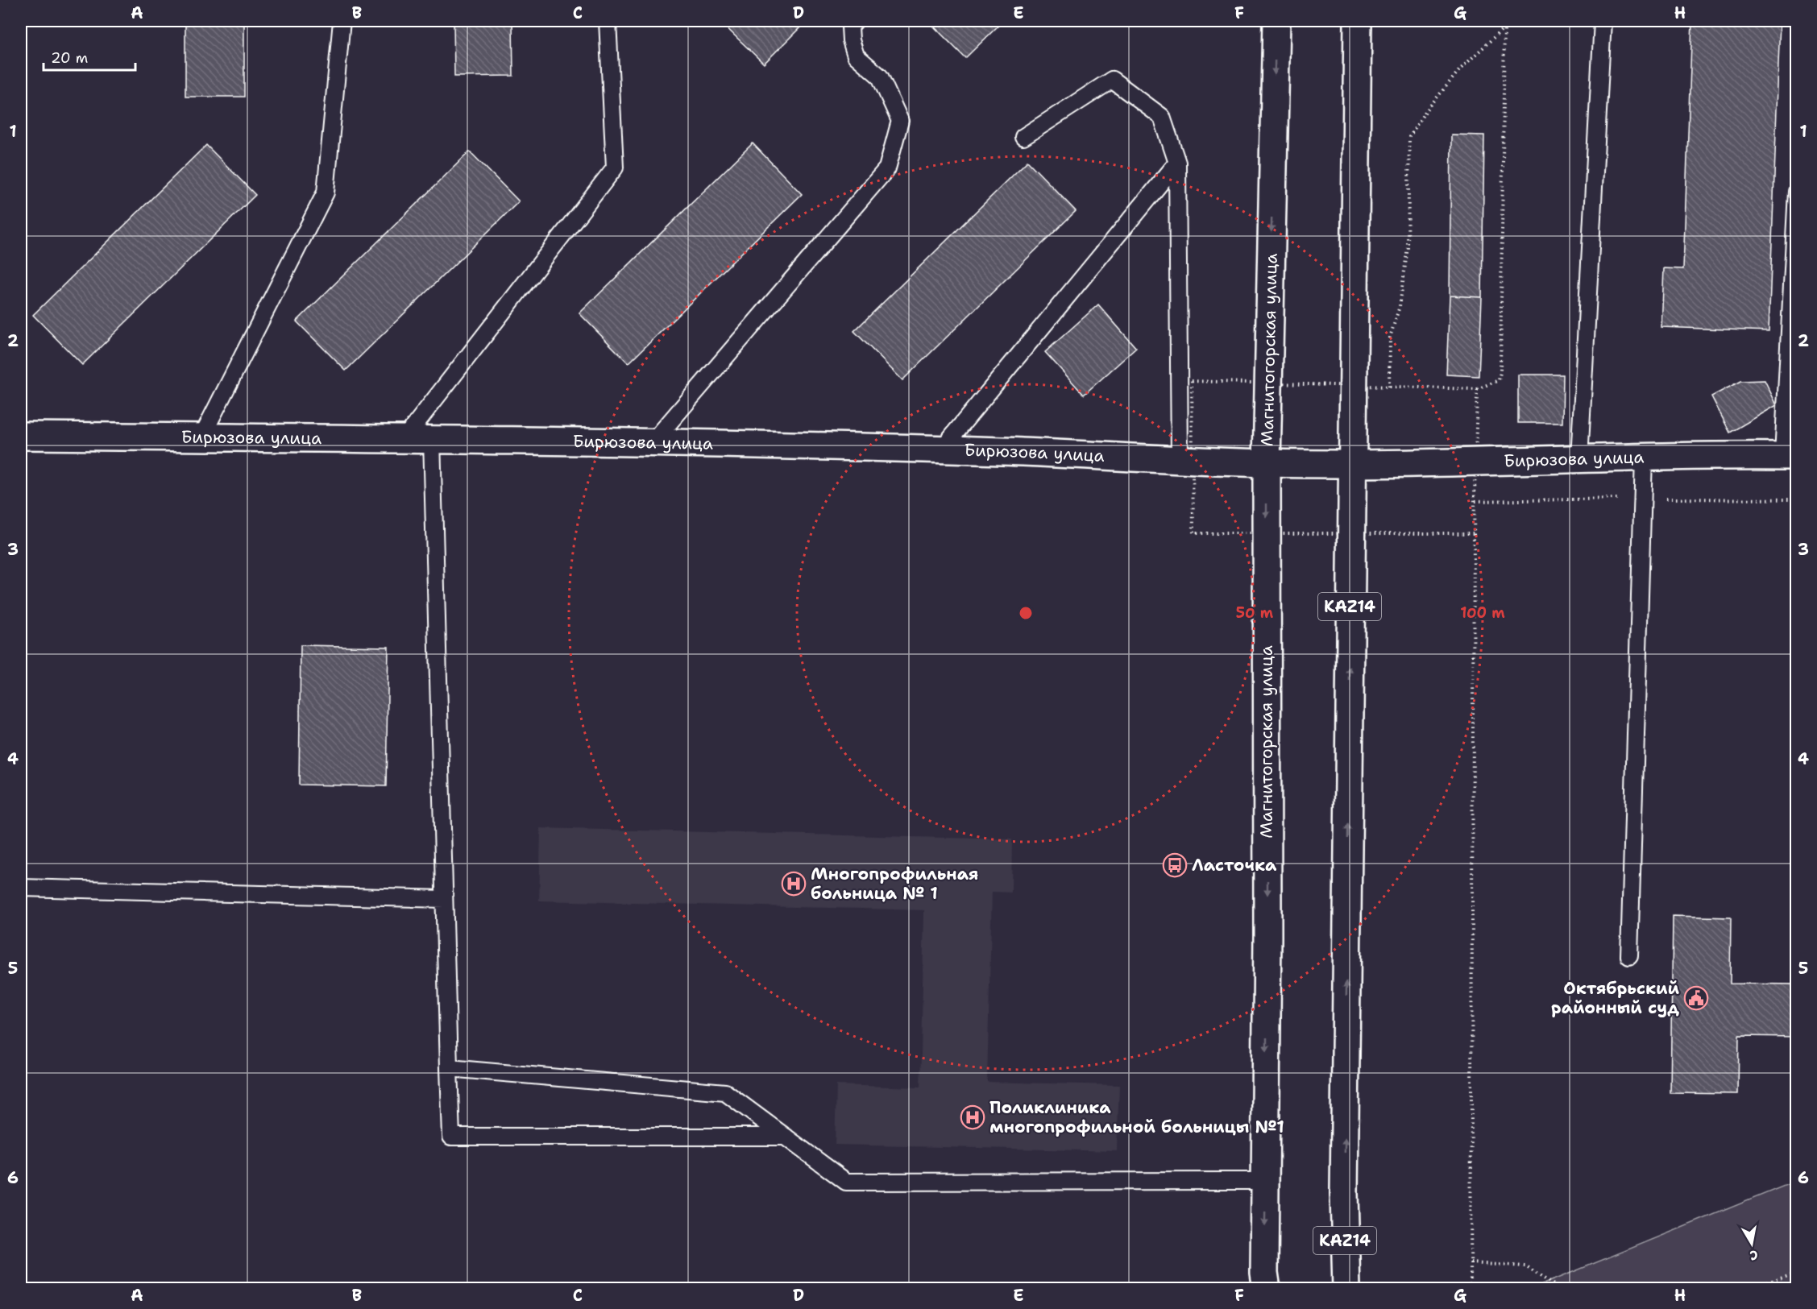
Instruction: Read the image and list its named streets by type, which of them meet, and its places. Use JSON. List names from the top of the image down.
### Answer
{
  "streets": {
    "main road": ["Магнитогорская улица", "Бирюзова улица", "KAZ14"]
  },
  "crossings": [
    ["Магнитогорская улица", "Бирюзова улица"],
    ["Бирюзова улица", "KAZ14"]
  ],
  "places": {
    "bus stop": ["Ласточка"],
    "hospital": ["Многопрофильная больница № 1", "Поликлиника многопрофильной больницы №1"],
    "public building": ["Октябрьский районный суд"]
  },
  "scale_bar": "20 m",
  "north": "bottom",
  "grid": {
    "columns": [
      "A",
      "B",
      "C",
      "D",
      "E",
      "F",
      "G",
      "H"
    ],
    "rows": [
      "1",
      "2",
      "3",
      "4",
      "5",
      "6"
    ]
  },
  "rings": ["50 m", "100 m"]
}
